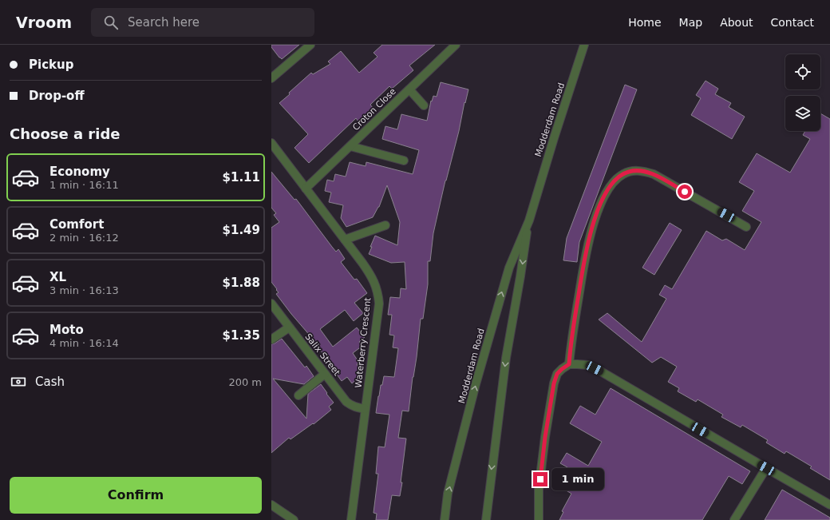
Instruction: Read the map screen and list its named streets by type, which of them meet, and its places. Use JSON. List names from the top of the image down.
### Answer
{
  "streets": {
    "street": [
      "Croton Close",
      "Modderdam Road",
      "Waterberry Crescent",
      "Salix Street"
    ]
  },
  "crossings": [
    ["Croton Close", "Waterberry Crescent"],
    ["Waterberry Crescent", "Salix Street"]
  ],
  "page": {
    "header": "Vroom",
    "search": "Search here",
    "nav": [
      "Home",
      "Map",
      "About",
      "Contact"
    ],
    "banner": ["Pickup", "Drop-off"],
    "heading": "Choose a ride",
    "list": [
      {
        "name": "Economy",
        "note": "1 min · 16:11",
        "value": "$1.11"
      },
      {
        "name": "Comfort",
        "note": "2 min · 16:12",
        "value": "$1.49"
      },
      {
        "name": "XL",
        "note": "3 min · 16:13",
        "value": "$1.88"
      },
      {
        "name": "Moto",
        "note": "4 min · 16:14",
        "value": "$1.35"
      }
    ],
    "pay": ["Cash", "200 m"],
    "bubble": "1 min",
    "buttons": "Confirm"
  }
}
